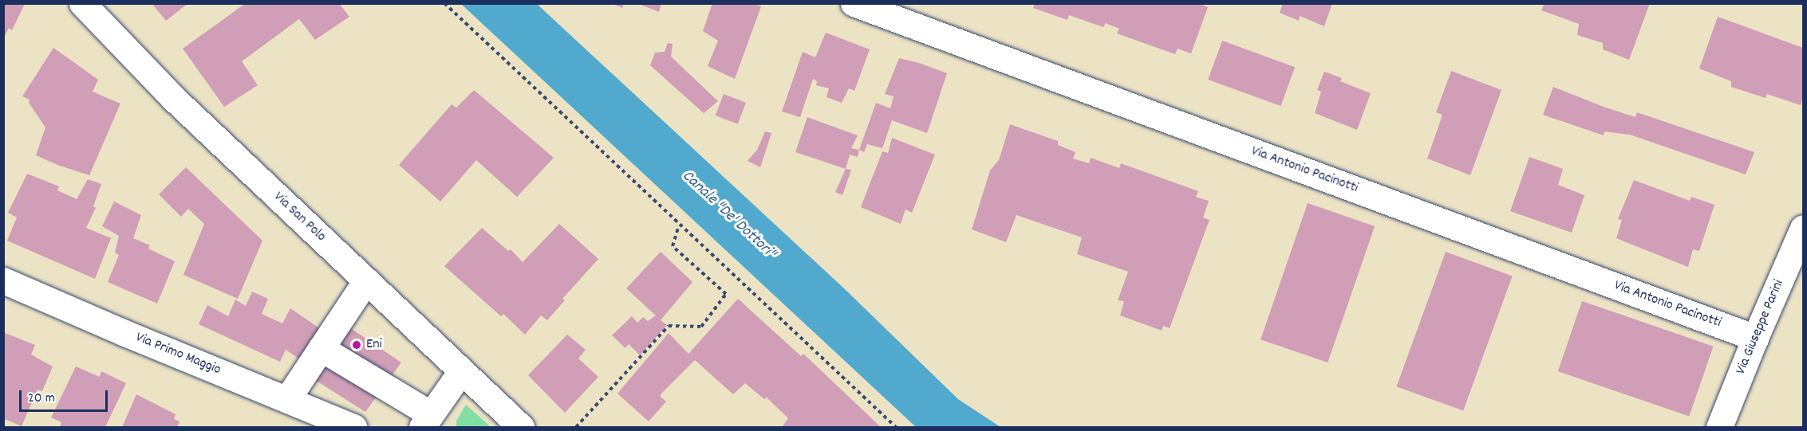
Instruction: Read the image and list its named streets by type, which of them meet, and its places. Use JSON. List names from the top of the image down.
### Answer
{
  "streets": {
    "street": [
      "Via Antonio Pacinotti",
      "Via San Polo",
      "Via Giuseppe Parini",
      "Via Primo Maggio"
    ]
  },
  "crossings": [
    ["Via Antonio Pacinotti", "Via Giuseppe Parini"]
  ],
  "water": ["Canale \"De' Dottori\""],
  "places": ["Eni"],
  "scale_bar": "20 m"
}
